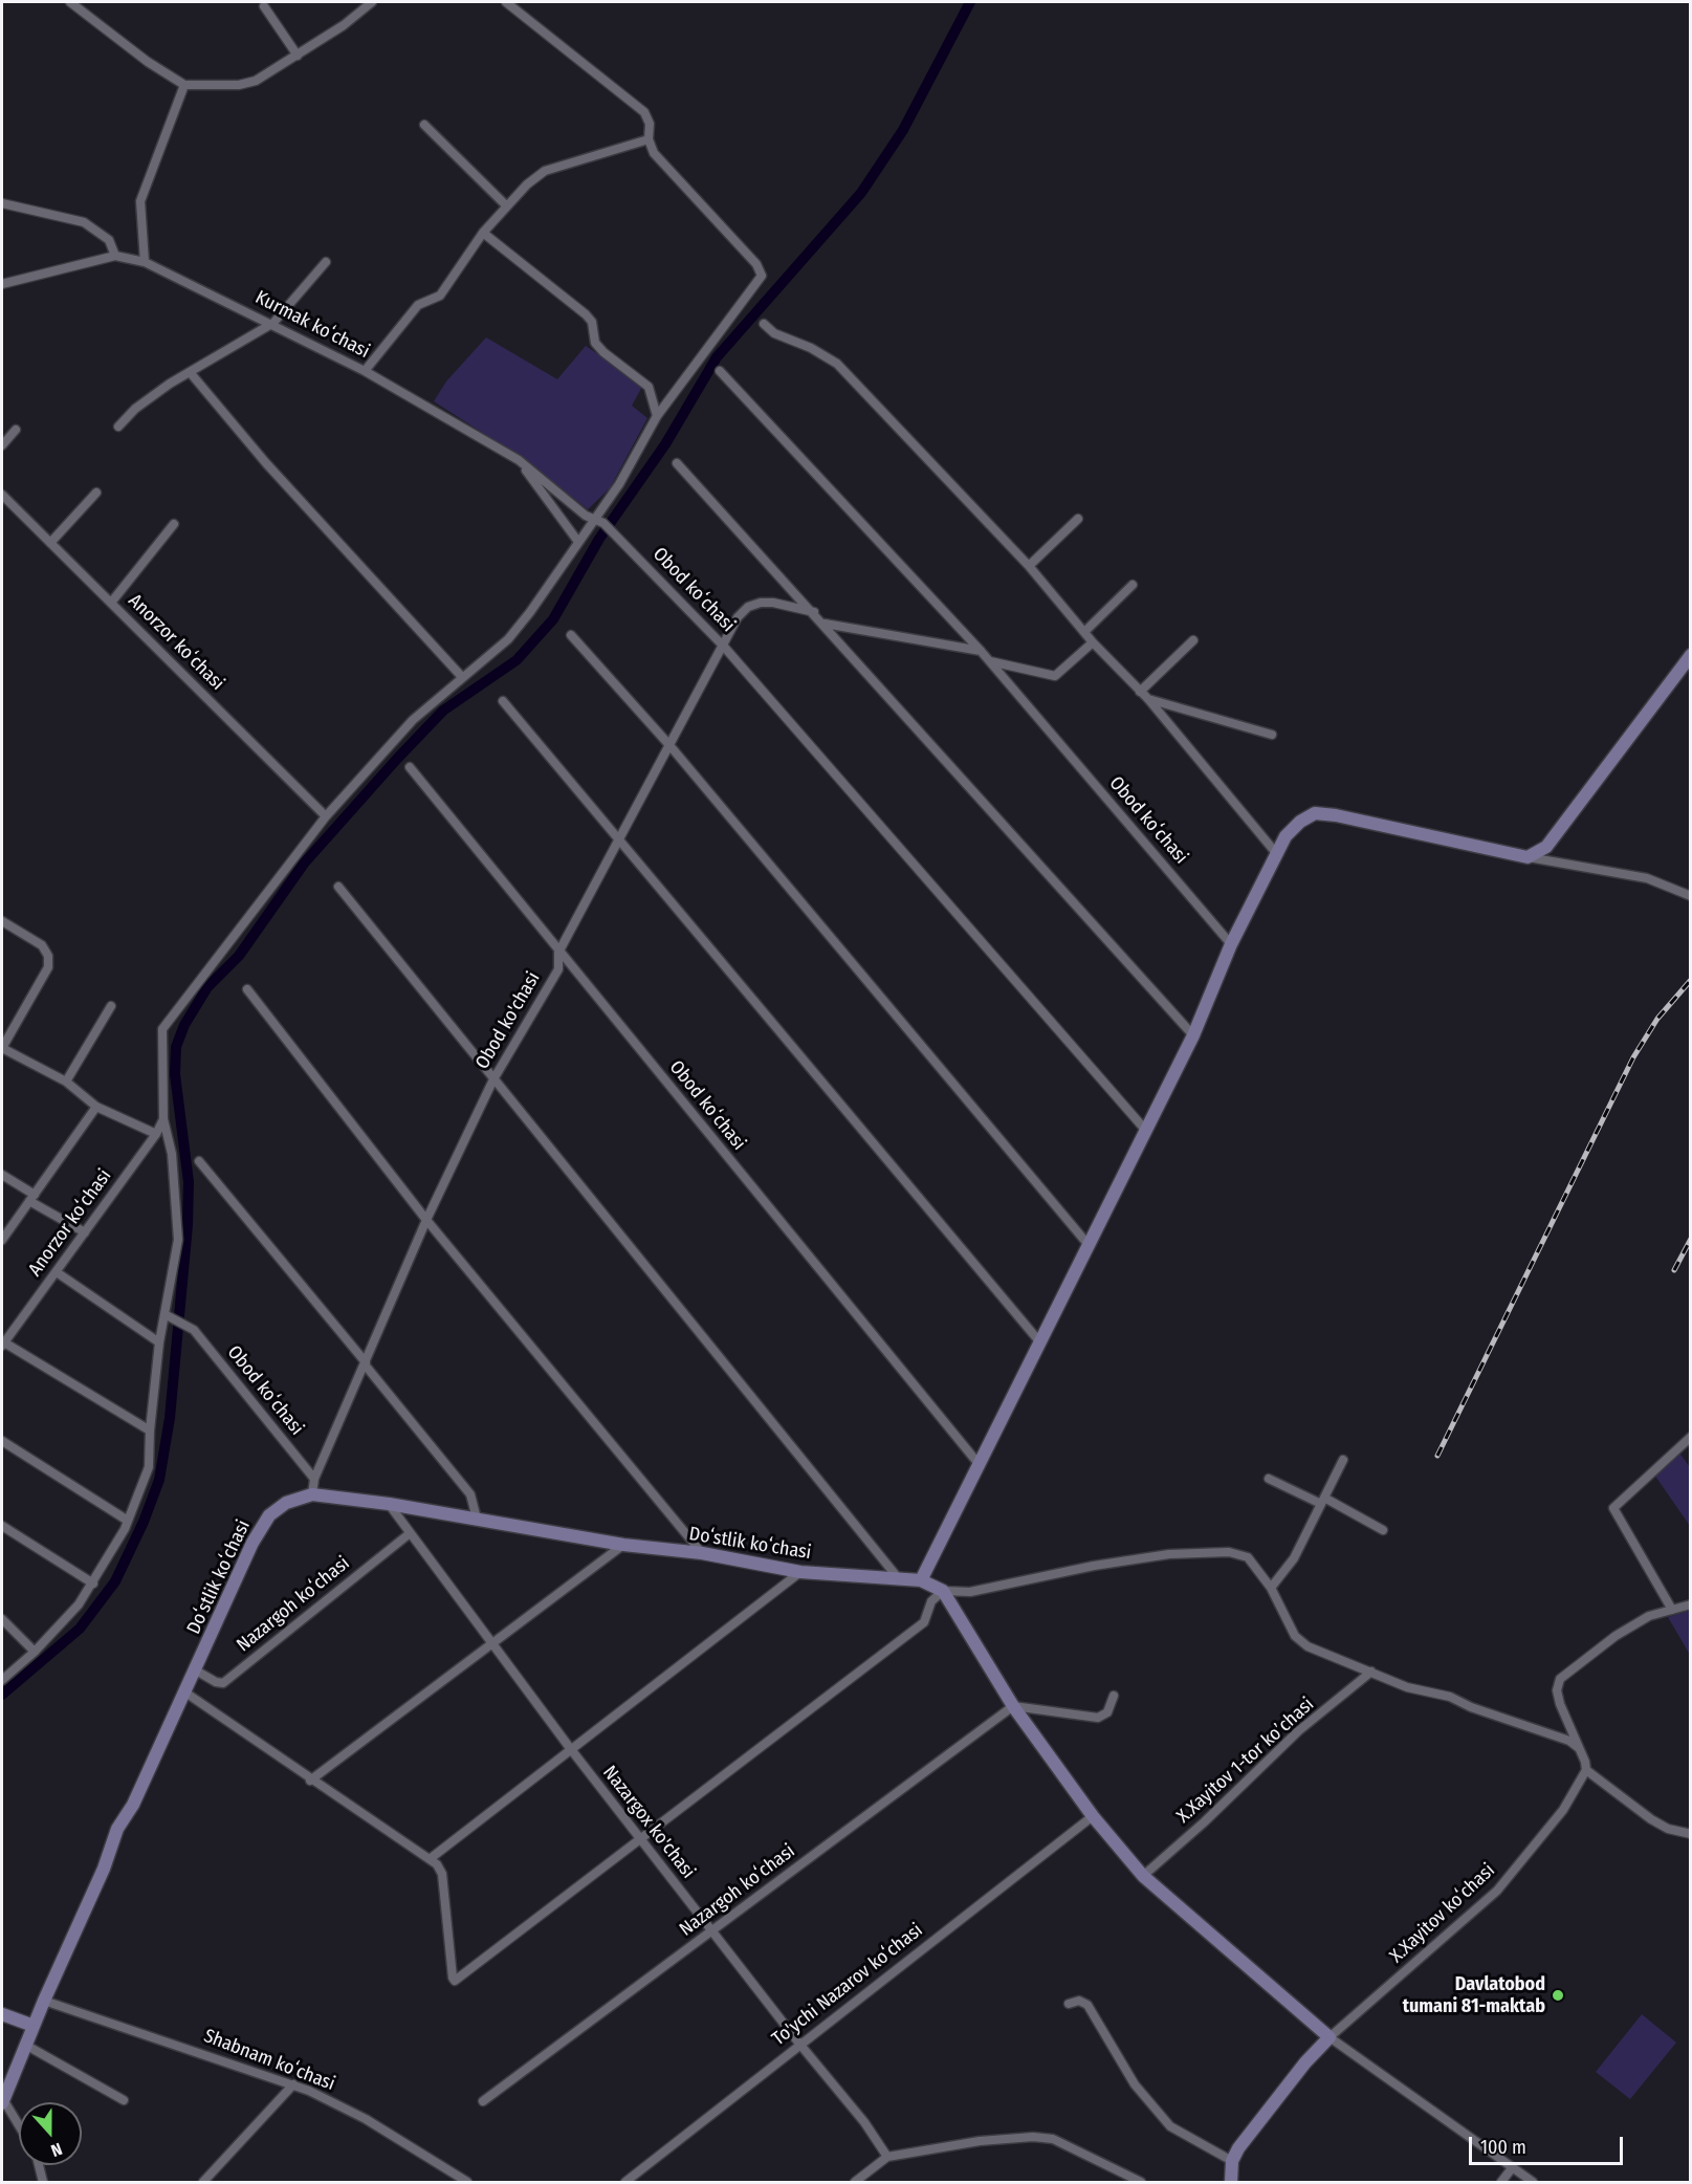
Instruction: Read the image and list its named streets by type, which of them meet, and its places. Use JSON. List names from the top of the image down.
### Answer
{
  "streets": {
    "street": [
      "Kurmak koʻchasi",
      "Obod koʻchasi",
      "Anorzor koʻchasi",
      "Obod ko'chasi",
      "Doʻstlik koʻchasi",
      "Nazargoh koʻchasi",
      "X.Xayitov 1-tor koʼchasi",
      "Nazargox ko'chasi",
      "X.Xayitov koʻchasi",
      "To'ychi Nazarov koʻchasi",
      "Shabnam koʻchasi"
    ]
  },
  "crossings": [
    ["Kurmak koʻchasi", "Obod koʻchasi"],
    ["Obod koʻchasi", "Obod ko'chasi"],
    ["Obod ko'chasi", "Doʻstlik koʻchasi"],
    ["Doʻstlik koʻchasi", "Nazargoh koʻchasi"],
    ["Doʻstlik koʻchasi", "Nazargox ko'chasi"],
    ["Doʻstlik koʻchasi", "Shabnam koʻchasi"],
    ["Nazargoh koʻchasi", "Nazargox ko'chasi"],
    ["Nazargox ko'chasi", "To'ychi Nazarov koʻchasi"]
  ],
  "places": ["Davlatobod tumani 81-maktab"],
  "scale_bar": "100 m",
  "north": "bottom"
}
